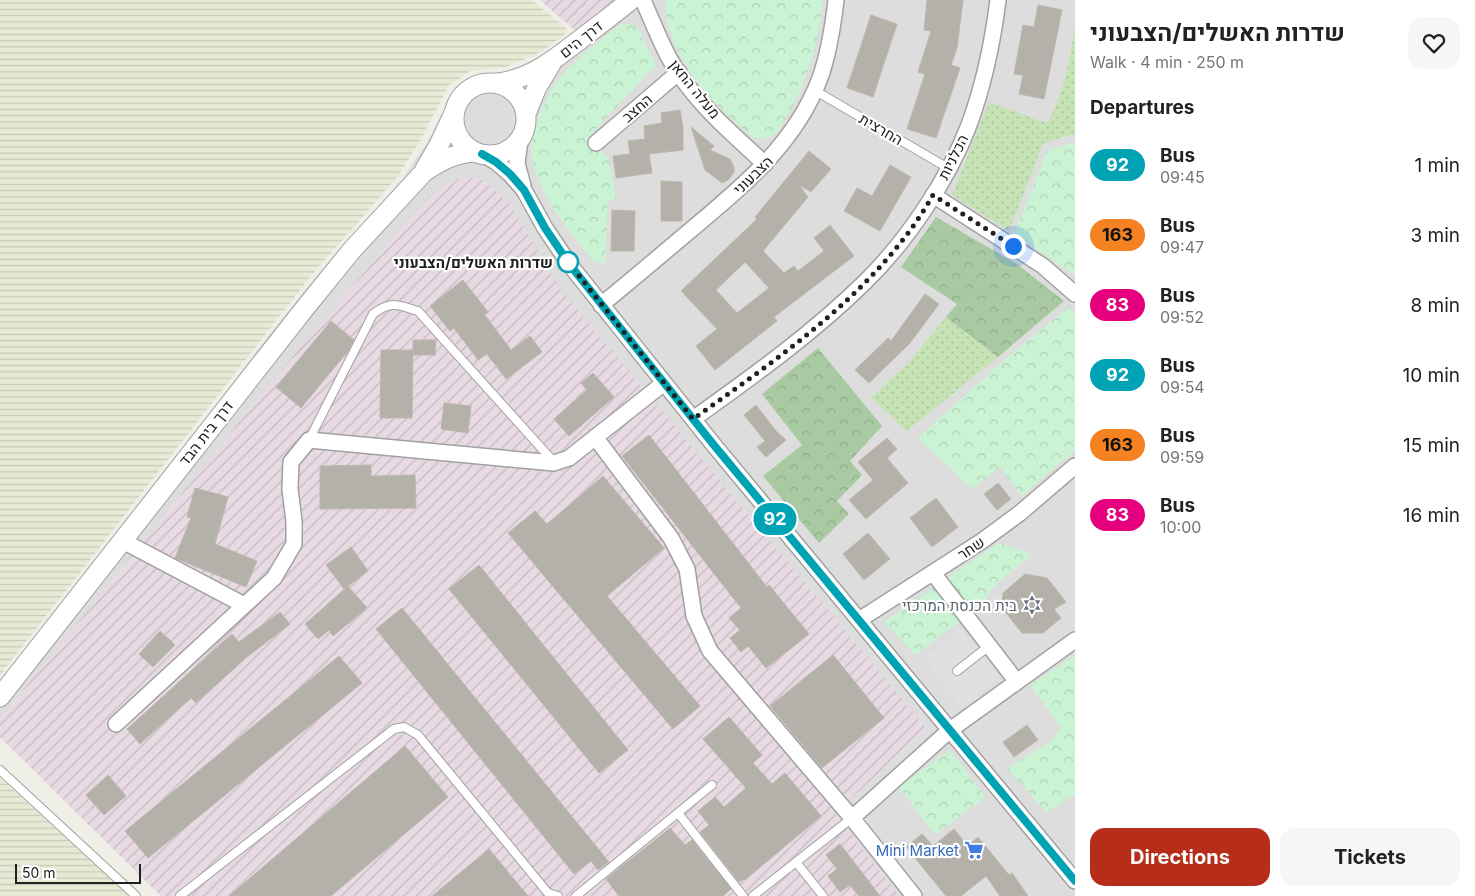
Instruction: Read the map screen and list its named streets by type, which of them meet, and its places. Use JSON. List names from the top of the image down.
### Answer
{
  "streets": {
    "street": [
      "דרך הים",
      "מעלה החאן",
      "החצב",
      "הכלניות",
      "הצבעוני",
      "דרך בית הבד",
      "שחר"
    ],
    "lane": ["החרצית"]
  },
  "crossings": [
    ["דרך הים", "דרך בית הבד"],
    ["מעלה החאן", "החצב"],
    ["מעלה החאן", "הצבעוני"],
    ["החרצית", "הכלניות"],
    ["החרצית", "הצבעוני"]
  ],
  "places": {
    "other": ["שדרות האשלים/הצבעוני"],
    "synagogue": ["בית הכנסת המרכזי"],
    "supermarket": ["Mini Market"]
  },
  "lines": ["bus line 92"],
  "scale_bar": "50 m",
  "page": {
    "on_map": "92",
    "heading": [
      ["שדרות האשלים/הצבעוני", "Walk · 4 min · 250 m"],
      "Departures"
    ],
    "list": [
      {
        "mark": "92",
        "name": "Bus",
        "note": "09:45",
        "value": "1 min"
      },
      {
        "mark": "163",
        "name": "Bus",
        "note": "09:47",
        "value": "3 min"
      },
      {
        "mark": "83",
        "name": "Bus",
        "note": "09:52",
        "value": "8 min"
      },
      {
        "mark": "92",
        "name": "Bus",
        "note": "09:54",
        "value": "10 min"
      },
      {
        "mark": "163",
        "name": "Bus",
        "note": "09:59",
        "value": "15 min"
      },
      {
        "mark": "83",
        "name": "Bus",
        "note": "10:00",
        "value": "16 min"
      }
    ],
    "buttons": ["Directions", "Tickets"],
    "scale": "50 m"
  }
}
